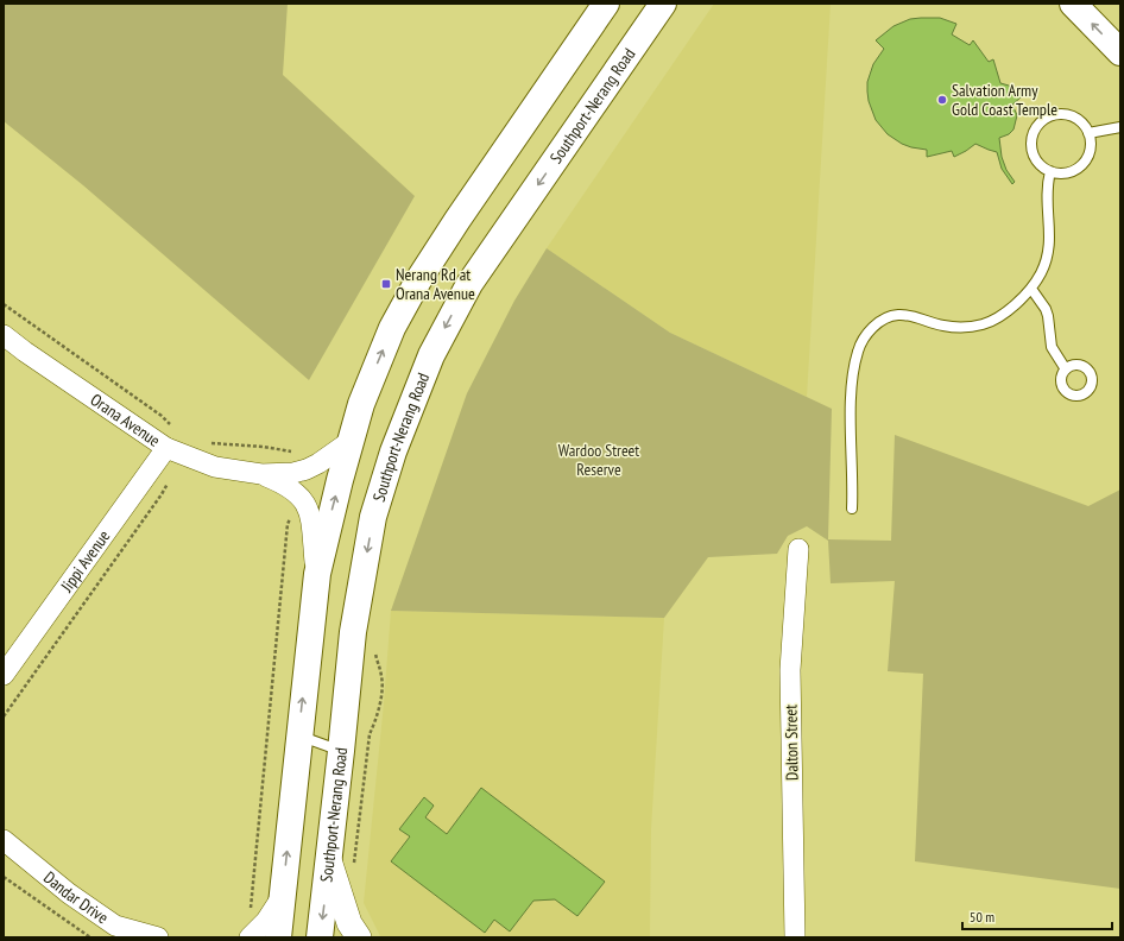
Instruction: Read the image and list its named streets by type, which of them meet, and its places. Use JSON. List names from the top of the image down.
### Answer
{
  "streets": {
    "main road": ["Southport-Nerang Road"],
    "street": [
      "Orana Avenue",
      "Jippi Avenue",
      "Dalton Street",
      "Dandar Drive"
    ]
  },
  "crossings": [
    ["Orana Avenue", "Jippi Avenue"]
  ],
  "parks": ["Wardoo Street Reserve"],
  "places": {
    "other": ["Salvation Army Gold Coast Temple"],
    "transit": ["Nerang Rd at Orana Avenue"]
  },
  "scale_bar": "50 m"
}
